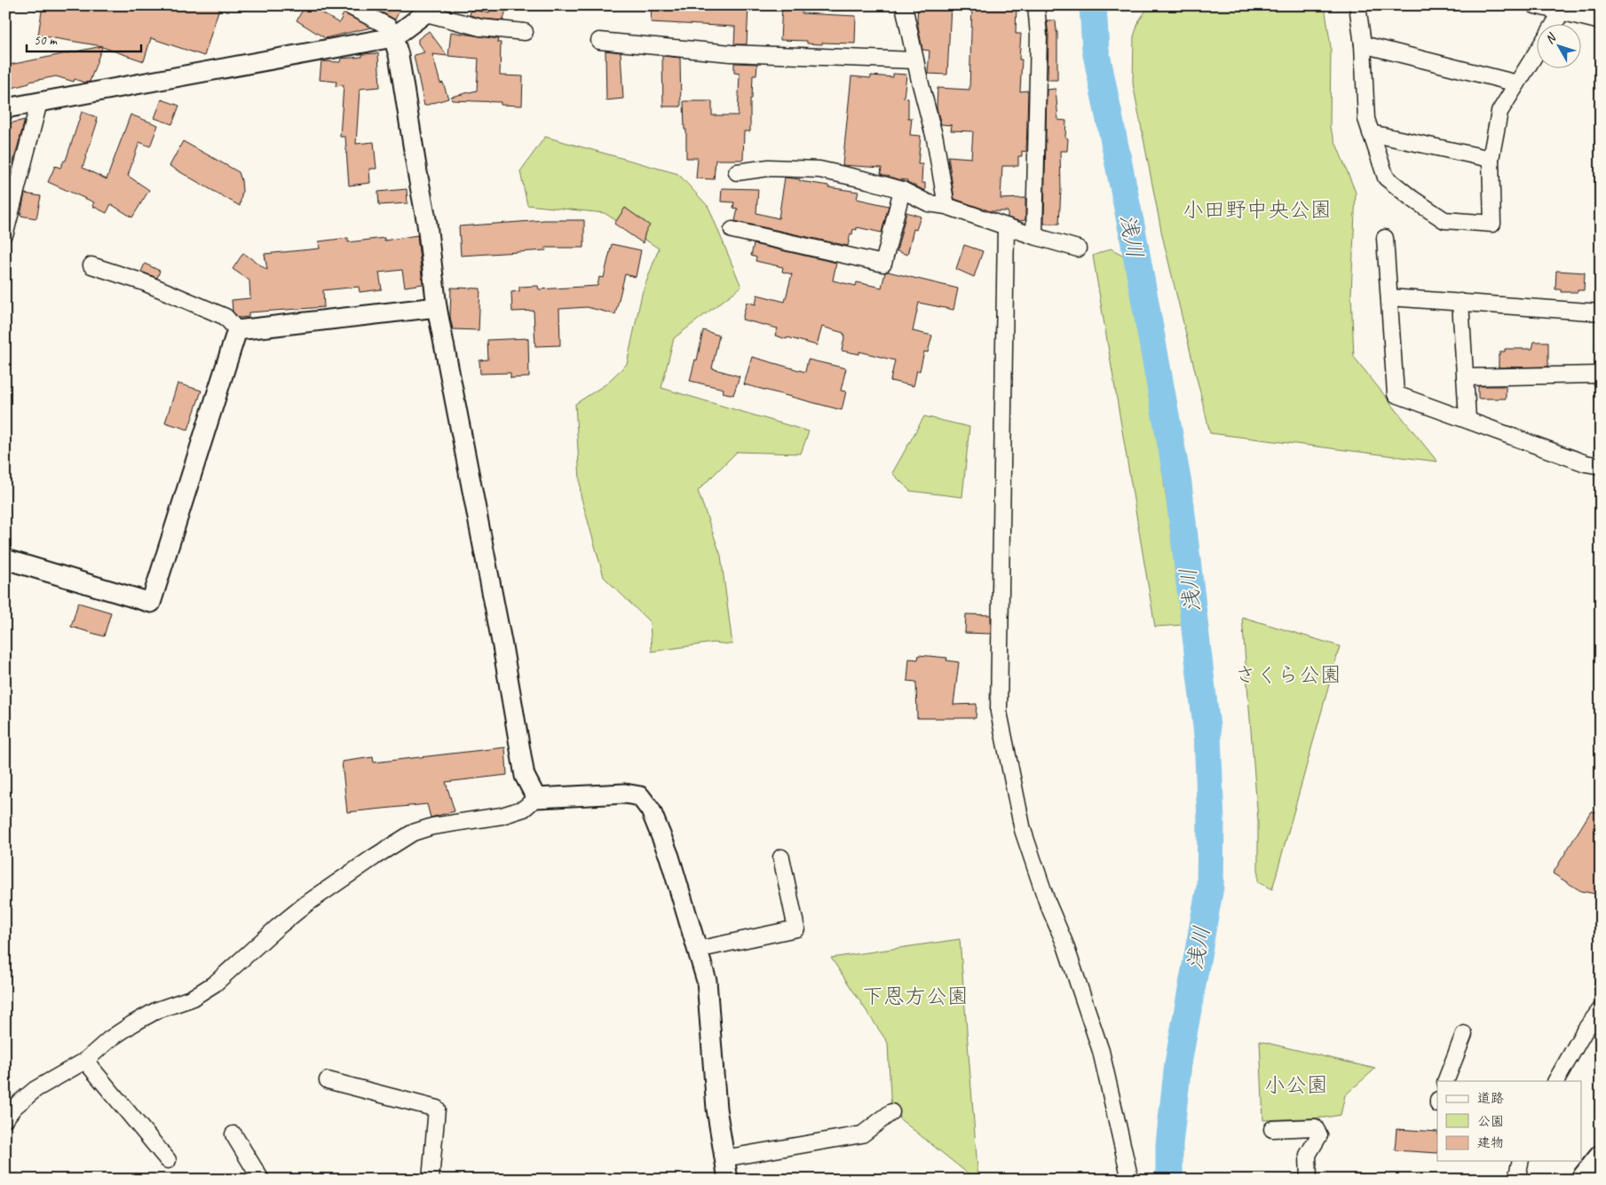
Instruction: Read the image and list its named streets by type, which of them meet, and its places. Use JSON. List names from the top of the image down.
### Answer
{
  "water": ["浅川"],
  "parks": [
    "小田野中央公園",
    "さくら公園",
    "下恩方公園",
    "小公園"
  ],
  "legend": ["道路", "公園", "建物"],
  "scale_bar": "50 m",
  "north": "top left"
}
